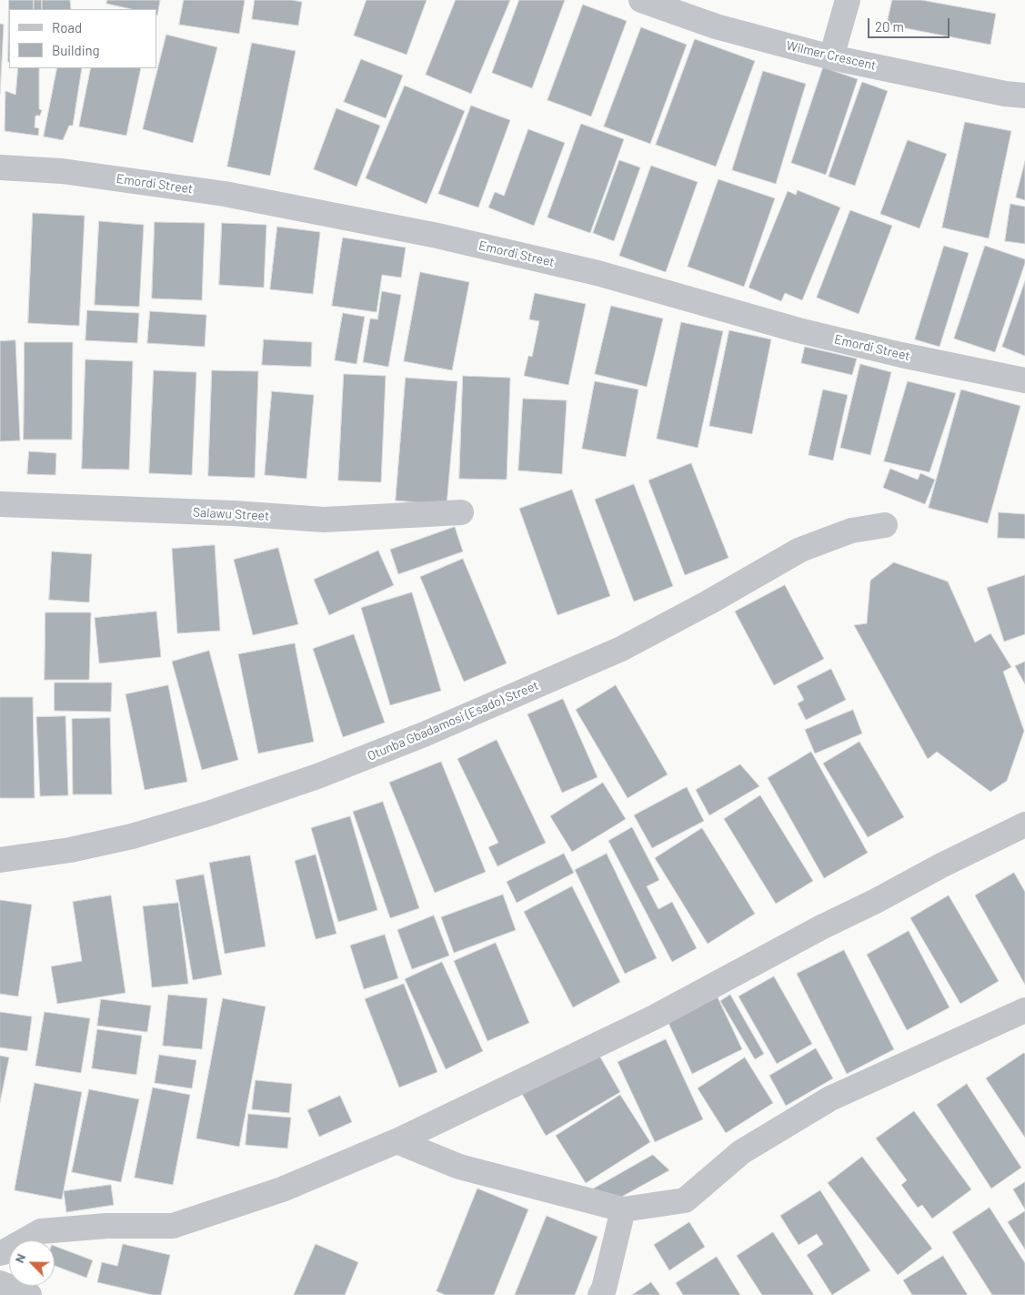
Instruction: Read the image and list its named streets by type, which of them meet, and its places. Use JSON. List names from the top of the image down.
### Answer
{
  "streets": {
    "street": [
      "Wilmer Crescent",
      "Emordi Street",
      "Salawu Street",
      "Otunba Gbadamosi (Esado) Street"
    ]
  },
  "legend": ["Road", "Building"],
  "scale_bar": "20 m",
  "north": "top left"
}
